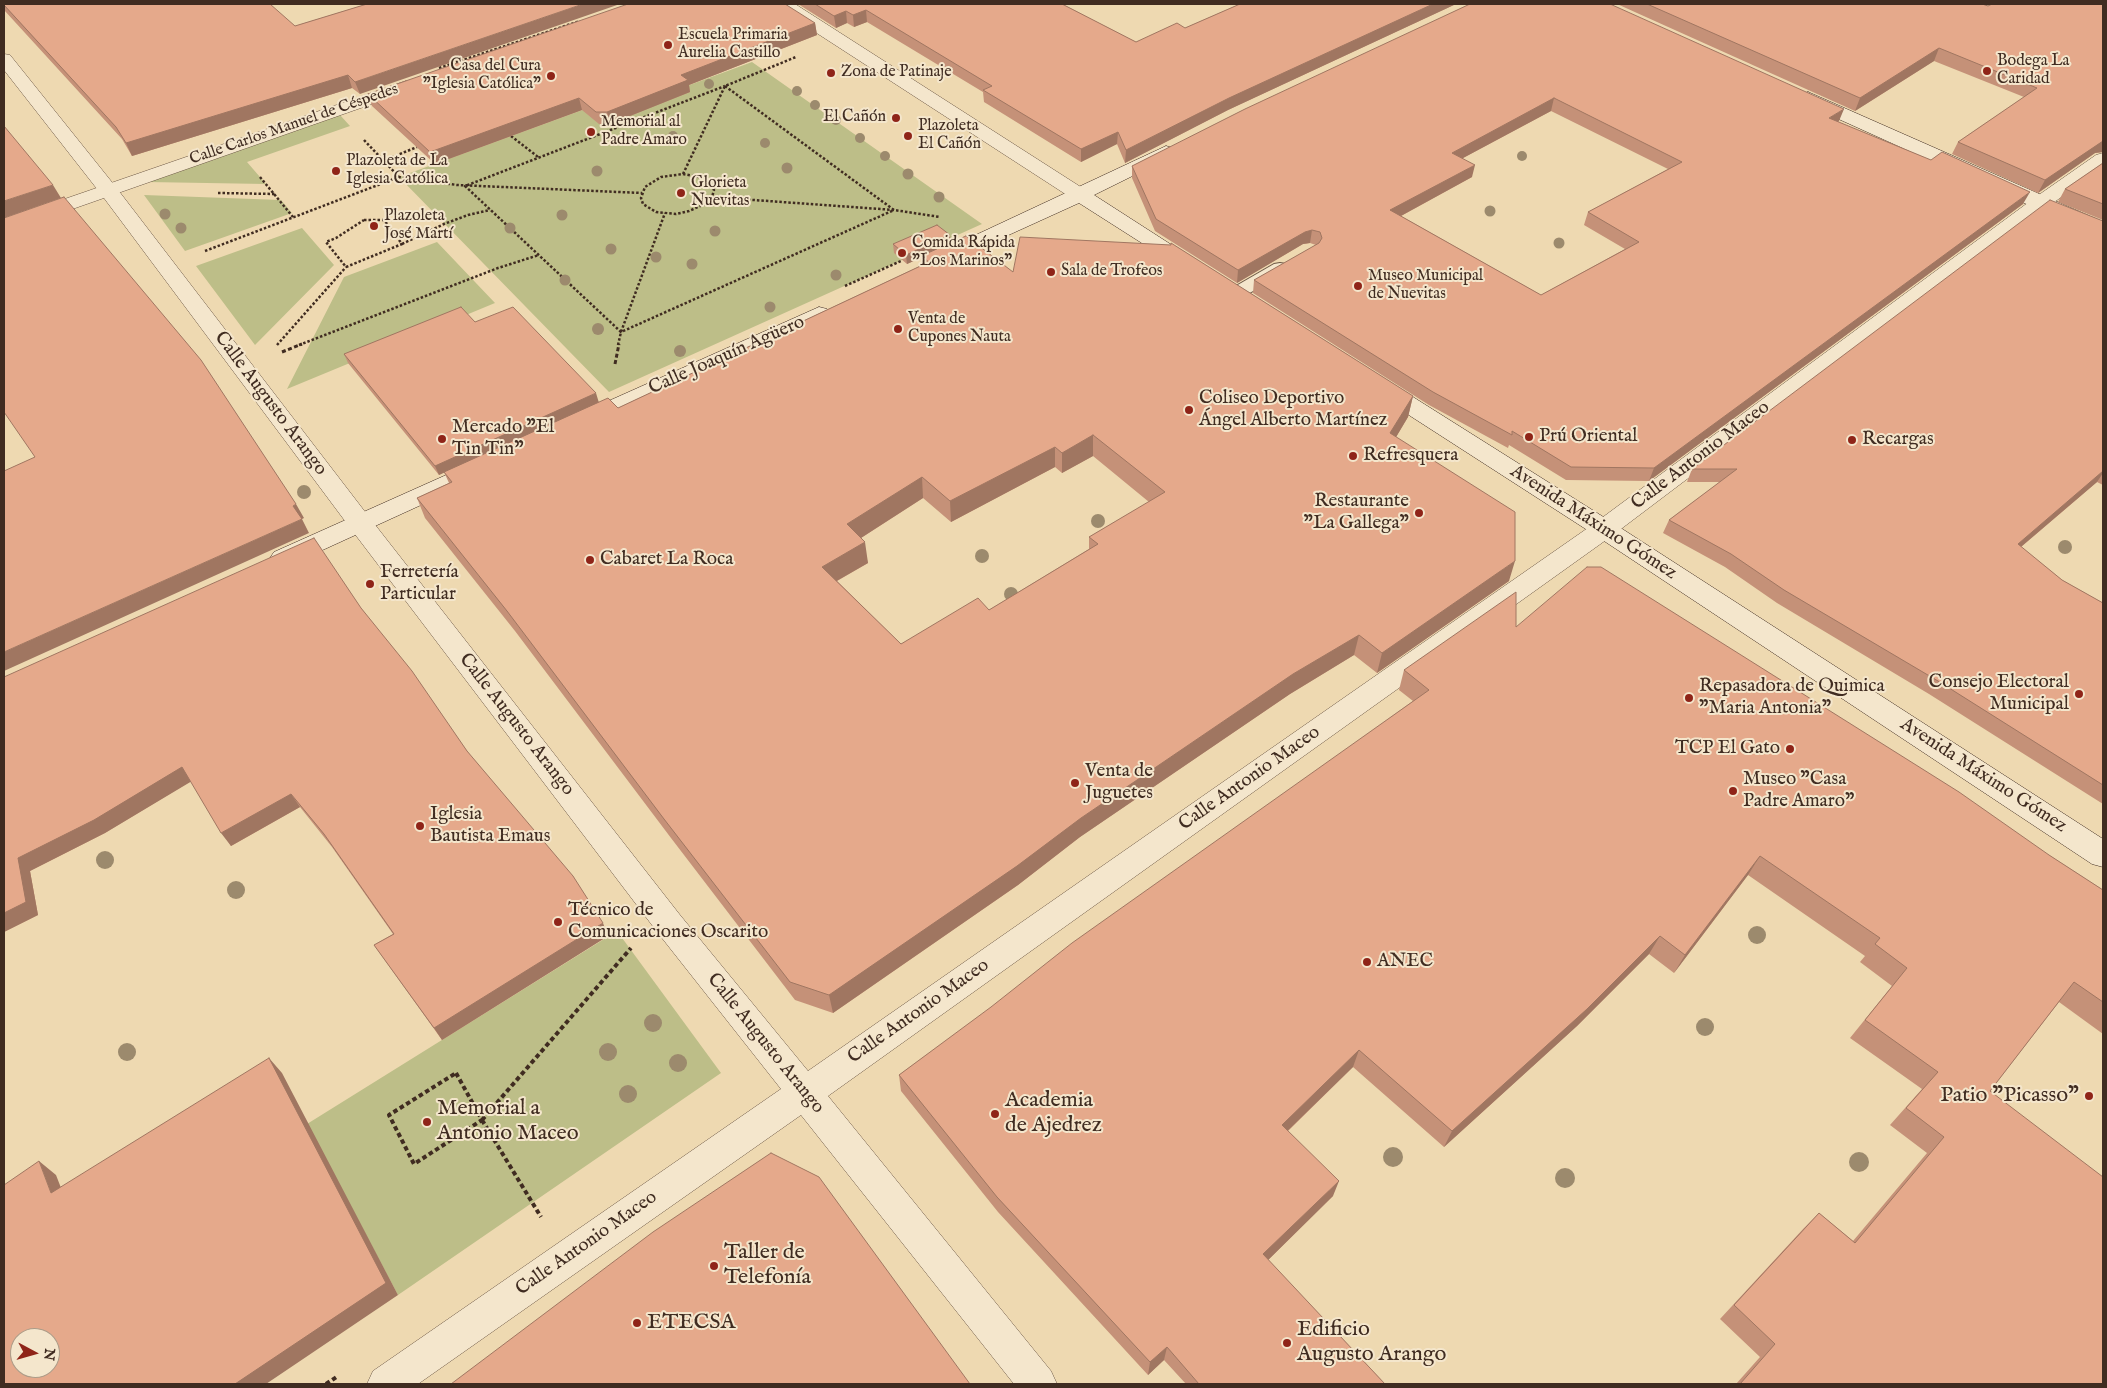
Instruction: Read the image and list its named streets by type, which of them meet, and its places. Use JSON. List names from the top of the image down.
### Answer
{
  "streets": {
    "street": [
      "Calle Carlos Manuel de Céspedes",
      "Calle Joaquín Agüero",
      "Calle Augusto Arango",
      "Calle Antonio Maceo",
      "Avenida Máximo Gómez"
    ]
  },
  "crossings": [
    ["Calle Carlos Manuel de Céspedes", "Calle Augusto Arango"],
    ["Calle Augusto Arango", "Calle Antonio Maceo"],
    ["Calle Antonio Maceo", "Avenida Máximo Gómez"]
  ],
  "places": [
    "Escuela Primaria Aurelia Castillo",
    "Bodega La Caridad",
    "Zona de Patinaje",
    "Casa del Cura \"Iglesia Católica\"",
    "El Cañón",
    "Memorial al Padre Amaro",
    "Plazoleta El Cañón",
    "Plazoleta de La Iglesia Católica",
    "Glorieta Nuevitas",
    "Plazoleta José Martí",
    "Comida Rápida \"Los Marinos\"",
    "Sala de Trofeos",
    "Museo Municipal de Nuevitas",
    "Venta de Cupones Nauta",
    "Coliseo Deportivo Ángel Alberto Martínez",
    "Prú Oriental",
    "Mercado \"El Tin Tin\"",
    "Recargas",
    "Refresquera",
    "Restaurante \"La Gallega\"",
    "Cabaret La Roca",
    "Ferretería Particular",
    "Consejo Electoral Municipal",
    "Repasadora de Quimica \"Maria Antonia\"",
    "TCP El Gato",
    "Venta de Juguetes",
    "Museo \"Casa Padre Amaro\"",
    "Iglesia Bautista Emaus",
    "Técnico de Comunicaciones Oscarito",
    "ANEC",
    "Patio \"Picasso\"",
    "Academia de Ajedrez",
    "Memorial a Antonio Maceo",
    "Taller de Telefonía",
    "ETECSA",
    "Edificio Augusto Arango"
  ],
  "north": "right"
}
